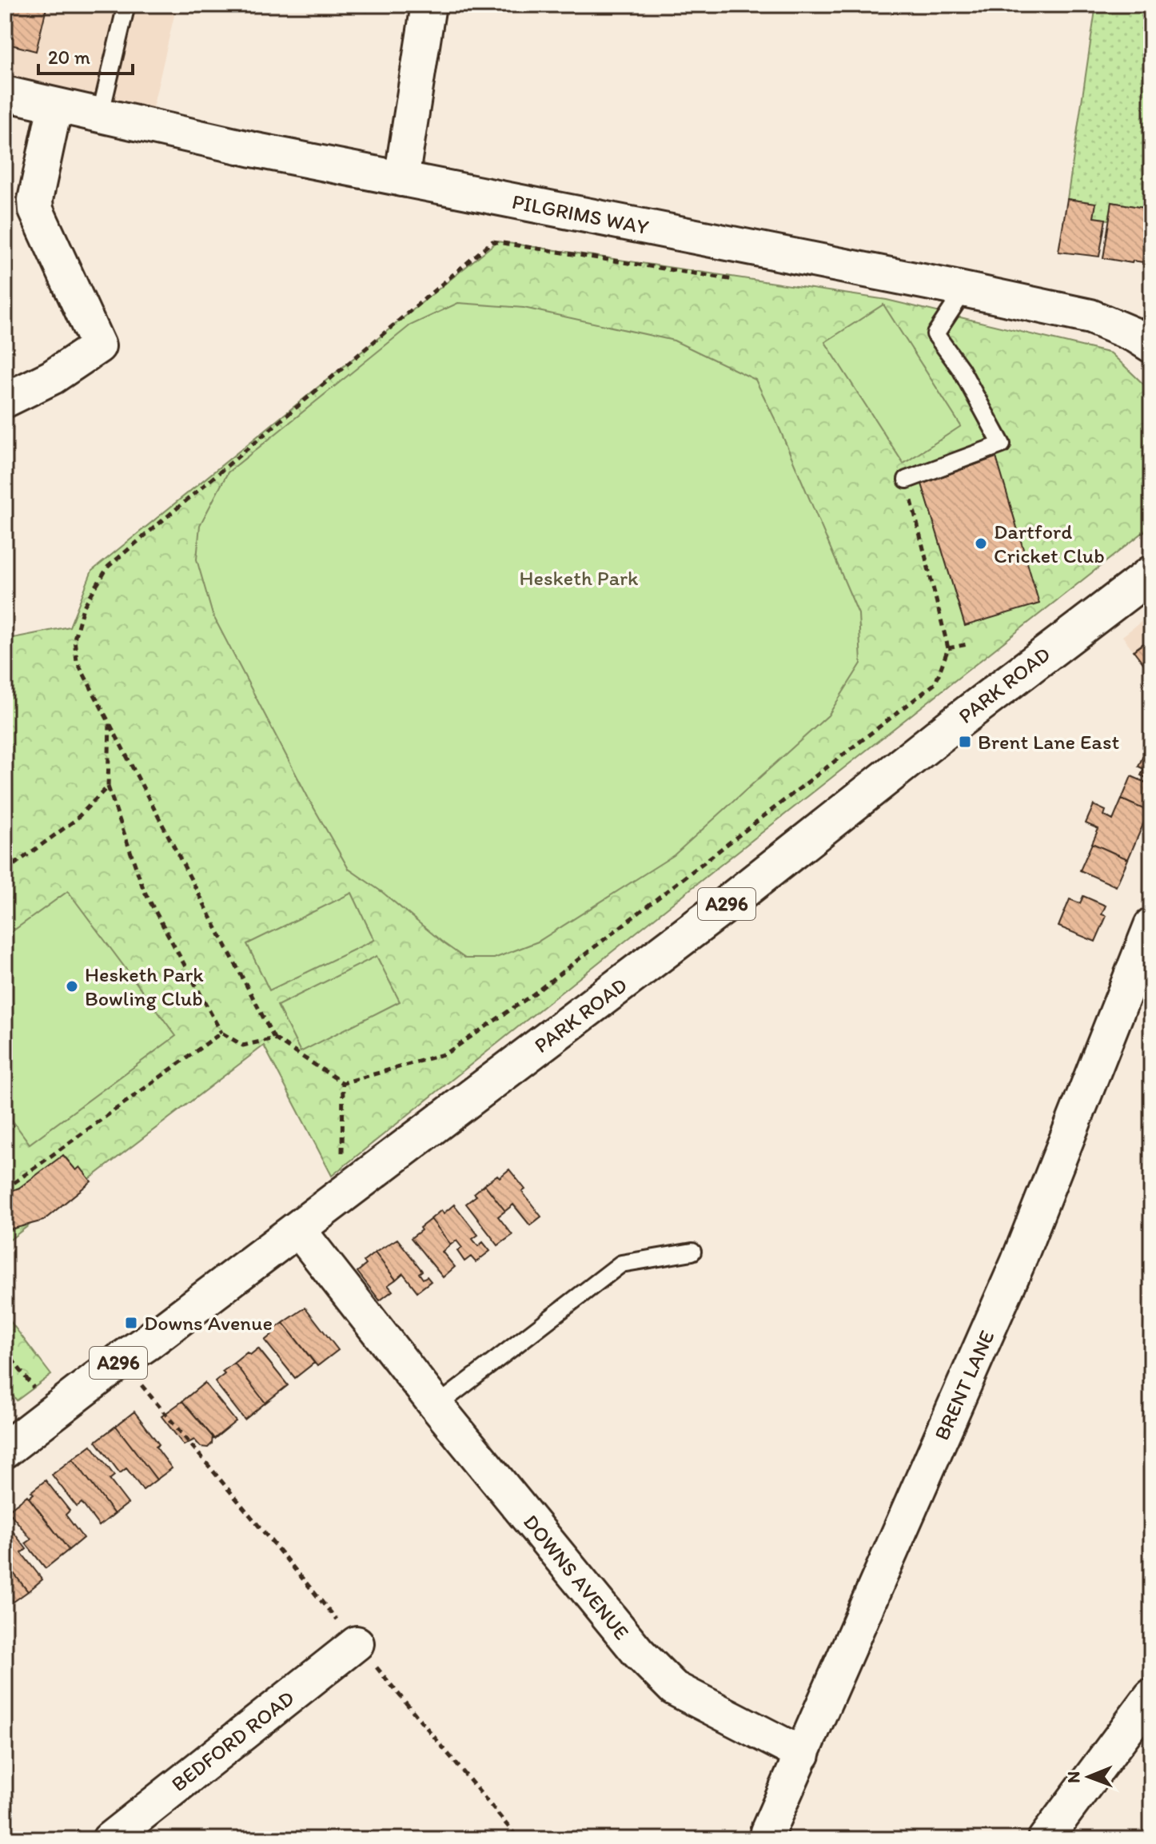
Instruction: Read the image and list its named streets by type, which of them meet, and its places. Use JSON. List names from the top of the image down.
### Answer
{
  "streets": {
    "main road": ["PARK ROAD", "A296"],
    "street": [
      "PILGRIMS WAY",
      "BRENT LANE",
      "DOWNS AVENUE",
      "BEDFORD ROAD"
    ]
  },
  "crossings": [
    ["PARK ROAD", "DOWNS AVENUE"],
    ["BRENT LANE", "DOWNS AVENUE"]
  ],
  "parks": ["Hesketh Park"],
  "places": {
    "other": ["Dartford Cricket Club", "Hesketh Park Bowling Club"],
    "transit": ["Brent Lane East", "Downs Avenue"]
  },
  "scale_bar": "20 m",
  "north": "left"
}
